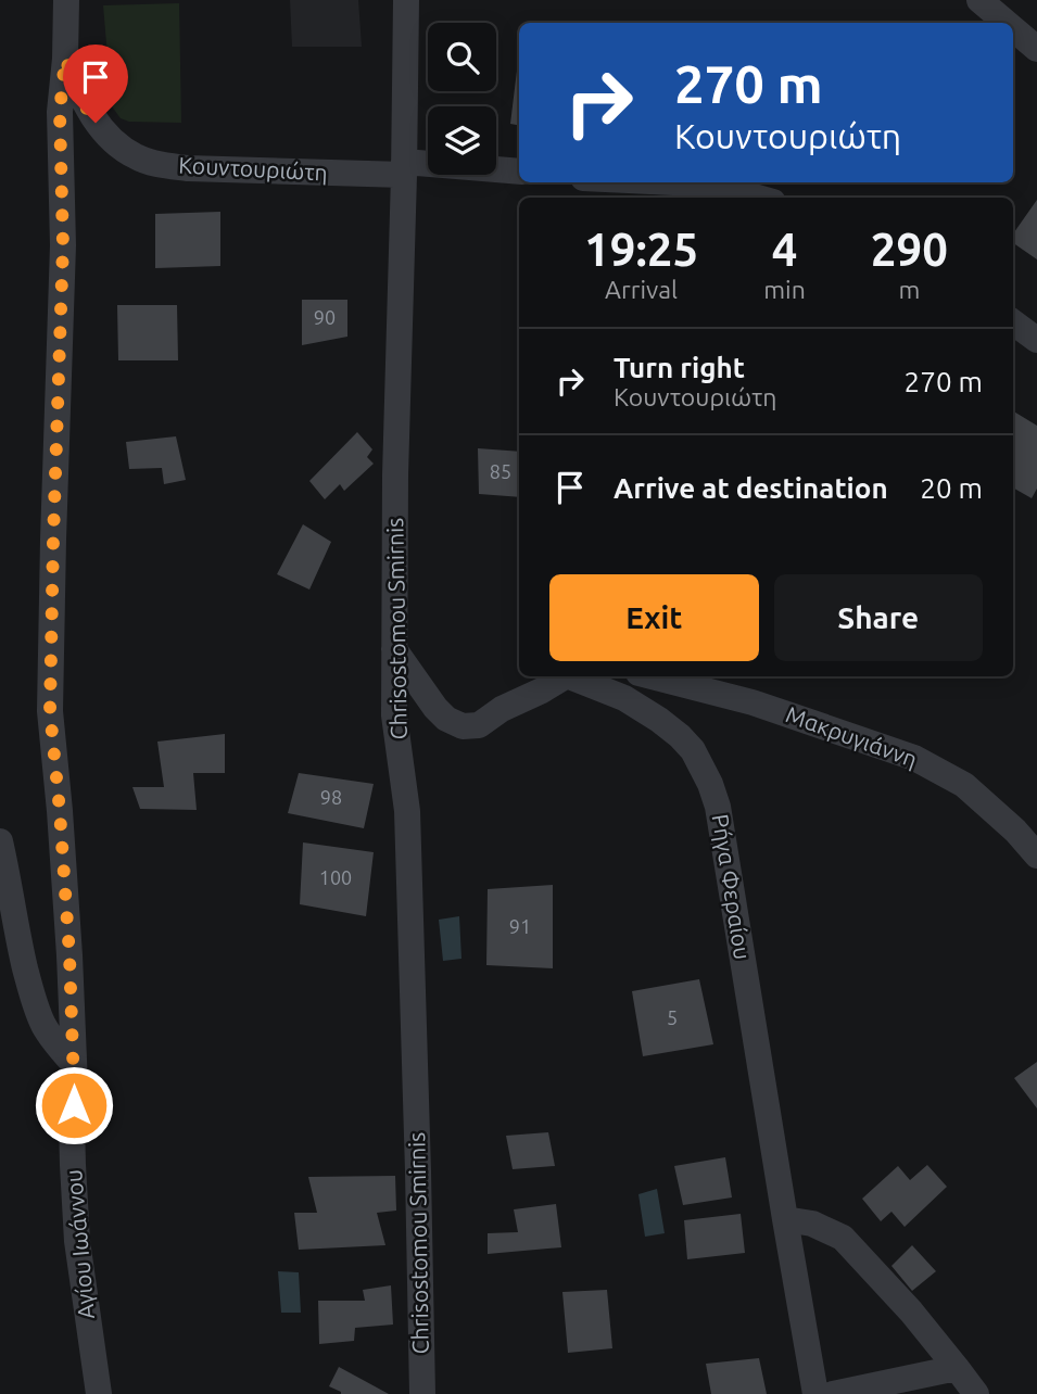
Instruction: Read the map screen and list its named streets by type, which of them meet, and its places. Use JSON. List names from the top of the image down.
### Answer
{
  "streets": {
    "street": [
      "Κουντουριώτη",
      "Chrisostomou Smirnis",
      "Μακρυγιάννη",
      "Ρήγα Φεραίου",
      "Αγίου Ιωάννου"
    ]
  },
  "crossings": [
    ["Κουντουριώτη", "Chrisostomou Smirnis"],
    ["Κουντουριώτη", "Αγίου Ιωάννου"],
    ["Chrisostomou Smirnis", "Ρήγα Φεραίου"]
  ],
  "house_numbers": [
    "90",
    "85",
    "98",
    "100",
    "91",
    "5"
  ],
  "page": {
    "turn": ["270 m", "Κουντουριώτη"],
    "eta": [
      "19:25",
      "Arrival",
      "4",
      "min",
      "290",
      "m"
    ],
    "list": [
      {
        "name": "Turn right",
        "note": "Κουντουριώτη",
        "value": "270 m"
      },
      {
        "name": "Arrive at destination",
        "value": "20 m"
      }
    ],
    "buttons": ["Exit", "Share"]
  }
}
